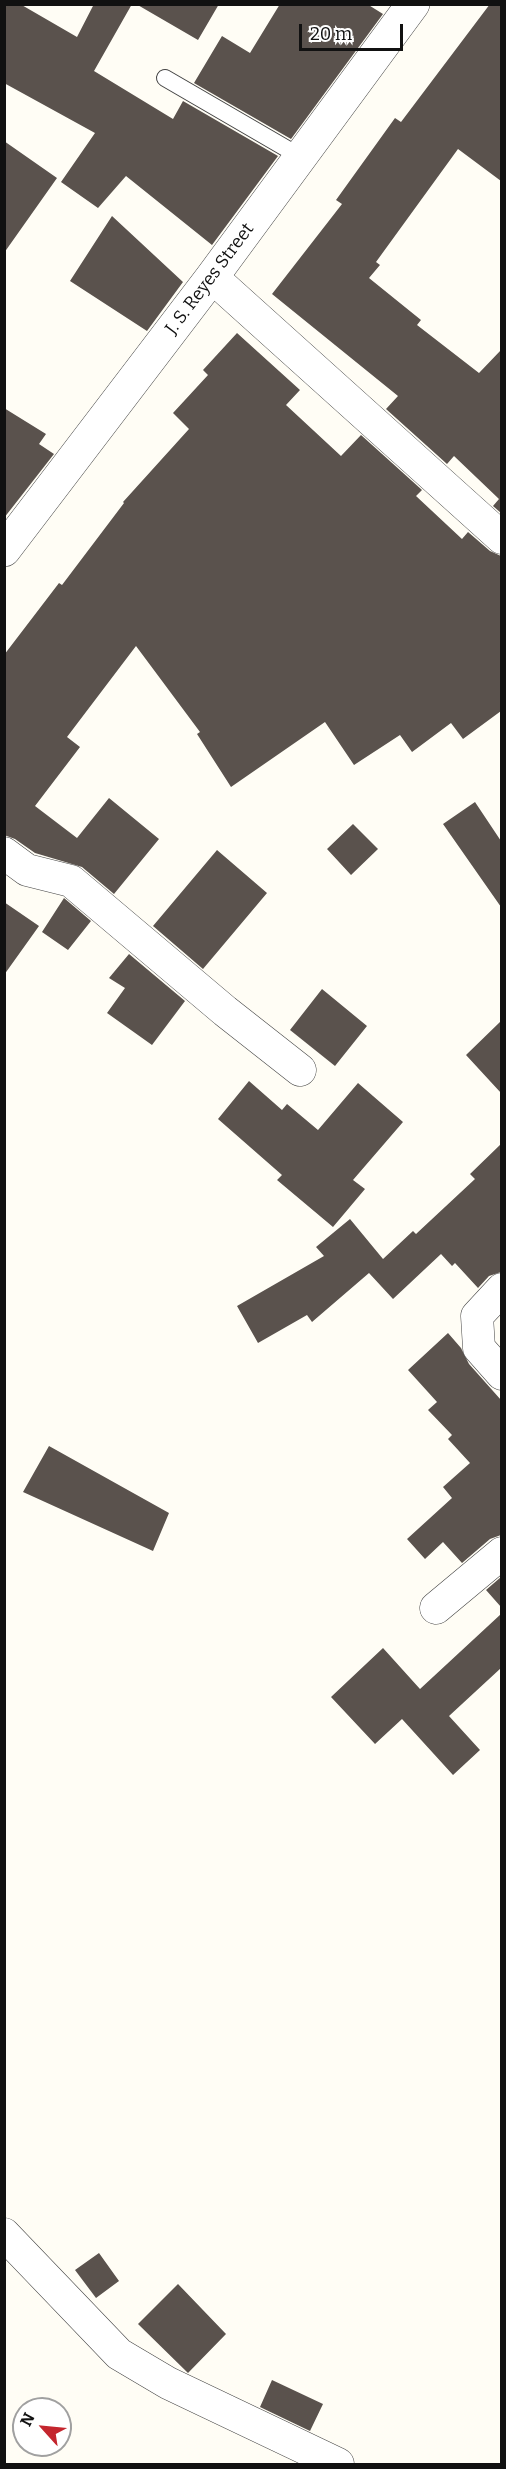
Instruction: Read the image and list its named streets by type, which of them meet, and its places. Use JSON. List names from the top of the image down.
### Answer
{
  "streets": {
    "street": ["J. S. Reyes Street"]
  },
  "scale_bar": "20 m",
  "north": "top left"
}
